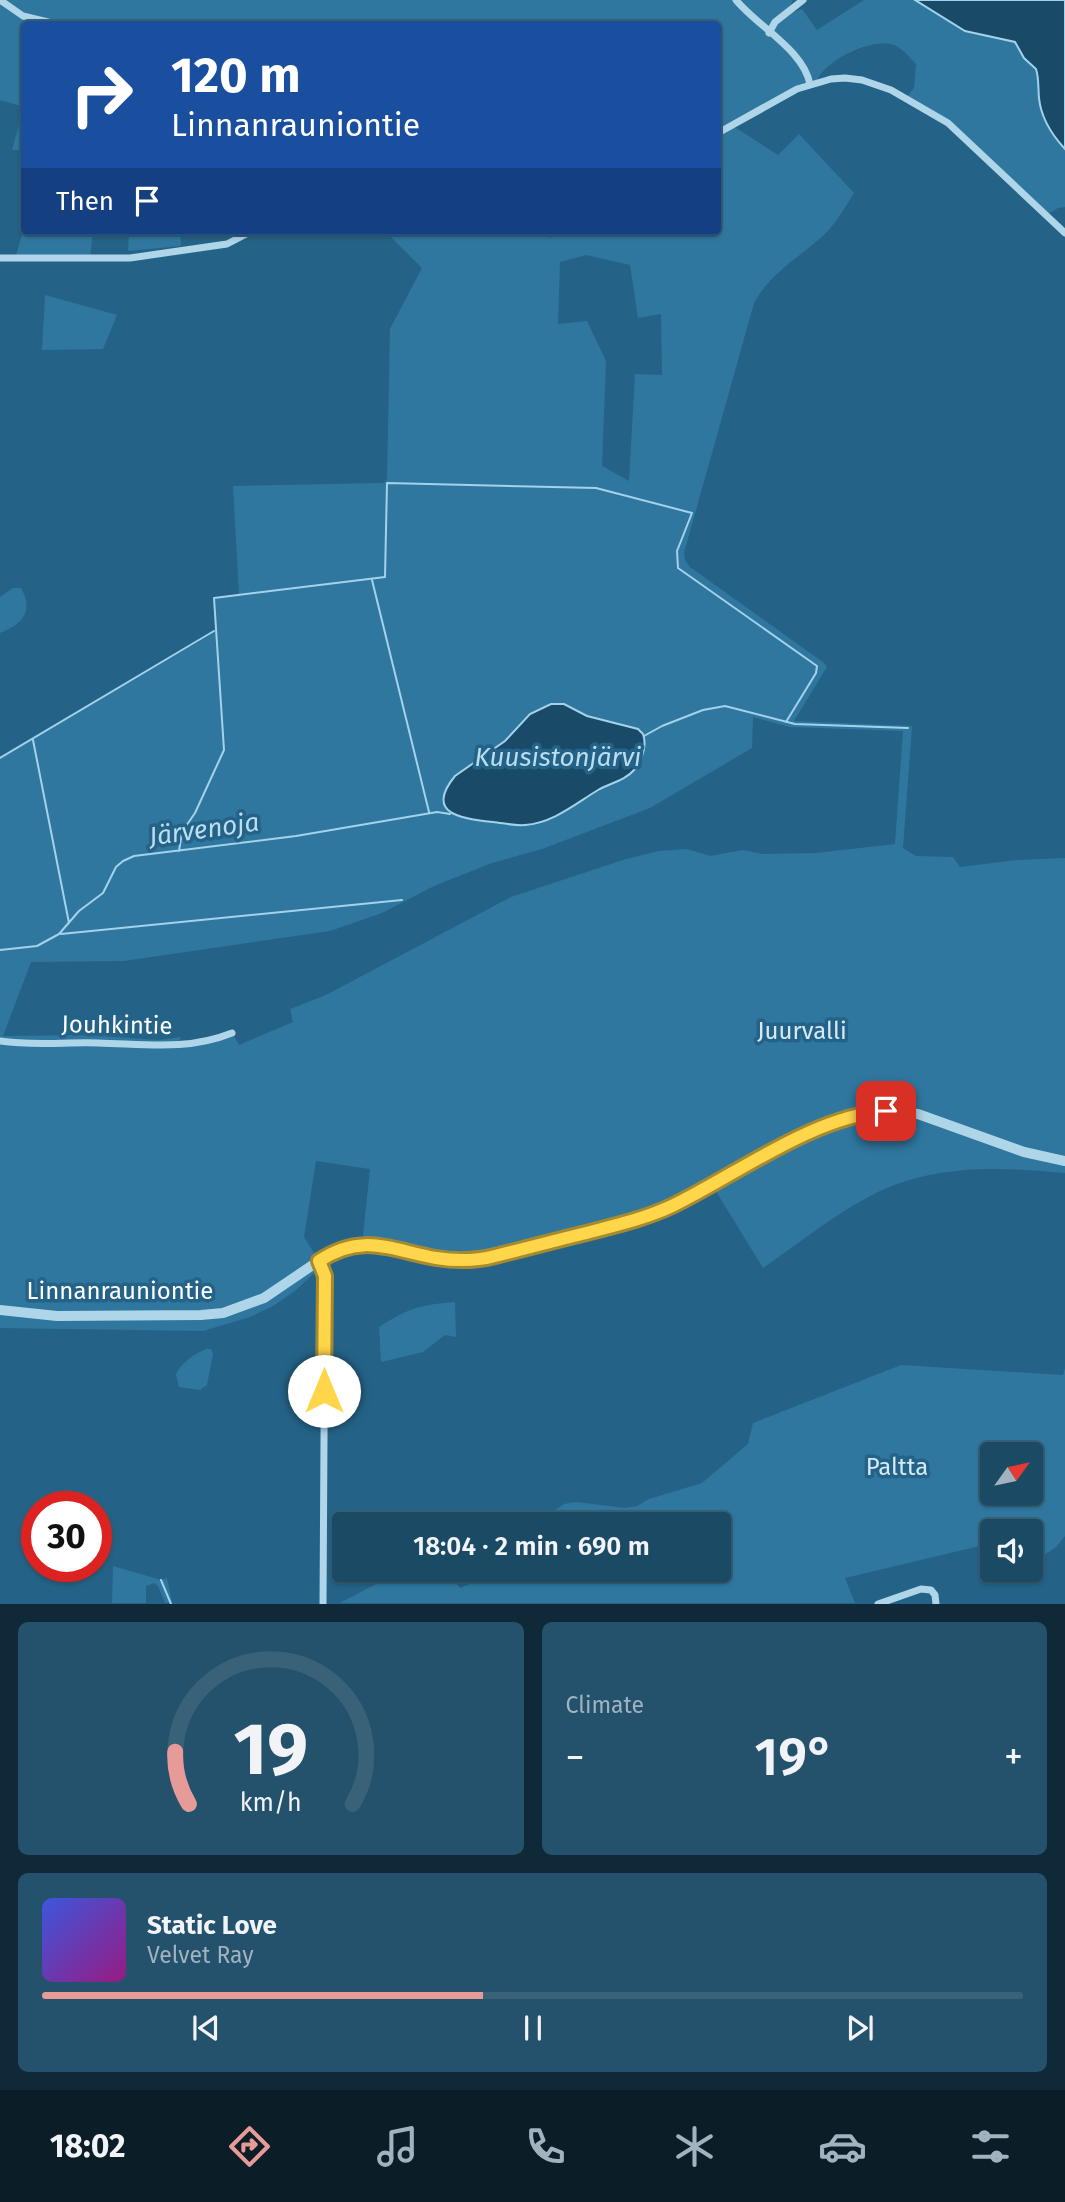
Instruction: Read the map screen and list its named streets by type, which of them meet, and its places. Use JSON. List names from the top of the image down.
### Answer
{
  "streets": {
    "street": ["Jouhkintie", "Linnanrauniontie"]
  },
  "water": ["Kuusistonjärvi", "Järvenoja"],
  "parks": ["Juurvalli", "Paltta"],
  "north": "top right",
  "page": {
    "turn": ["120 m", "Linnanrauniontie"],
    "then": "Then",
    "limit": "30",
    "trip": "18:04 · 2 min · 690 m",
    "tile": "Climate",
    "heat": ["−", "19°", "+"],
    "song": ["Static Love", "Velvet Ray"],
    "tabs": "18:02",
    "gauge": ["19", "km/h"]
  }
}
